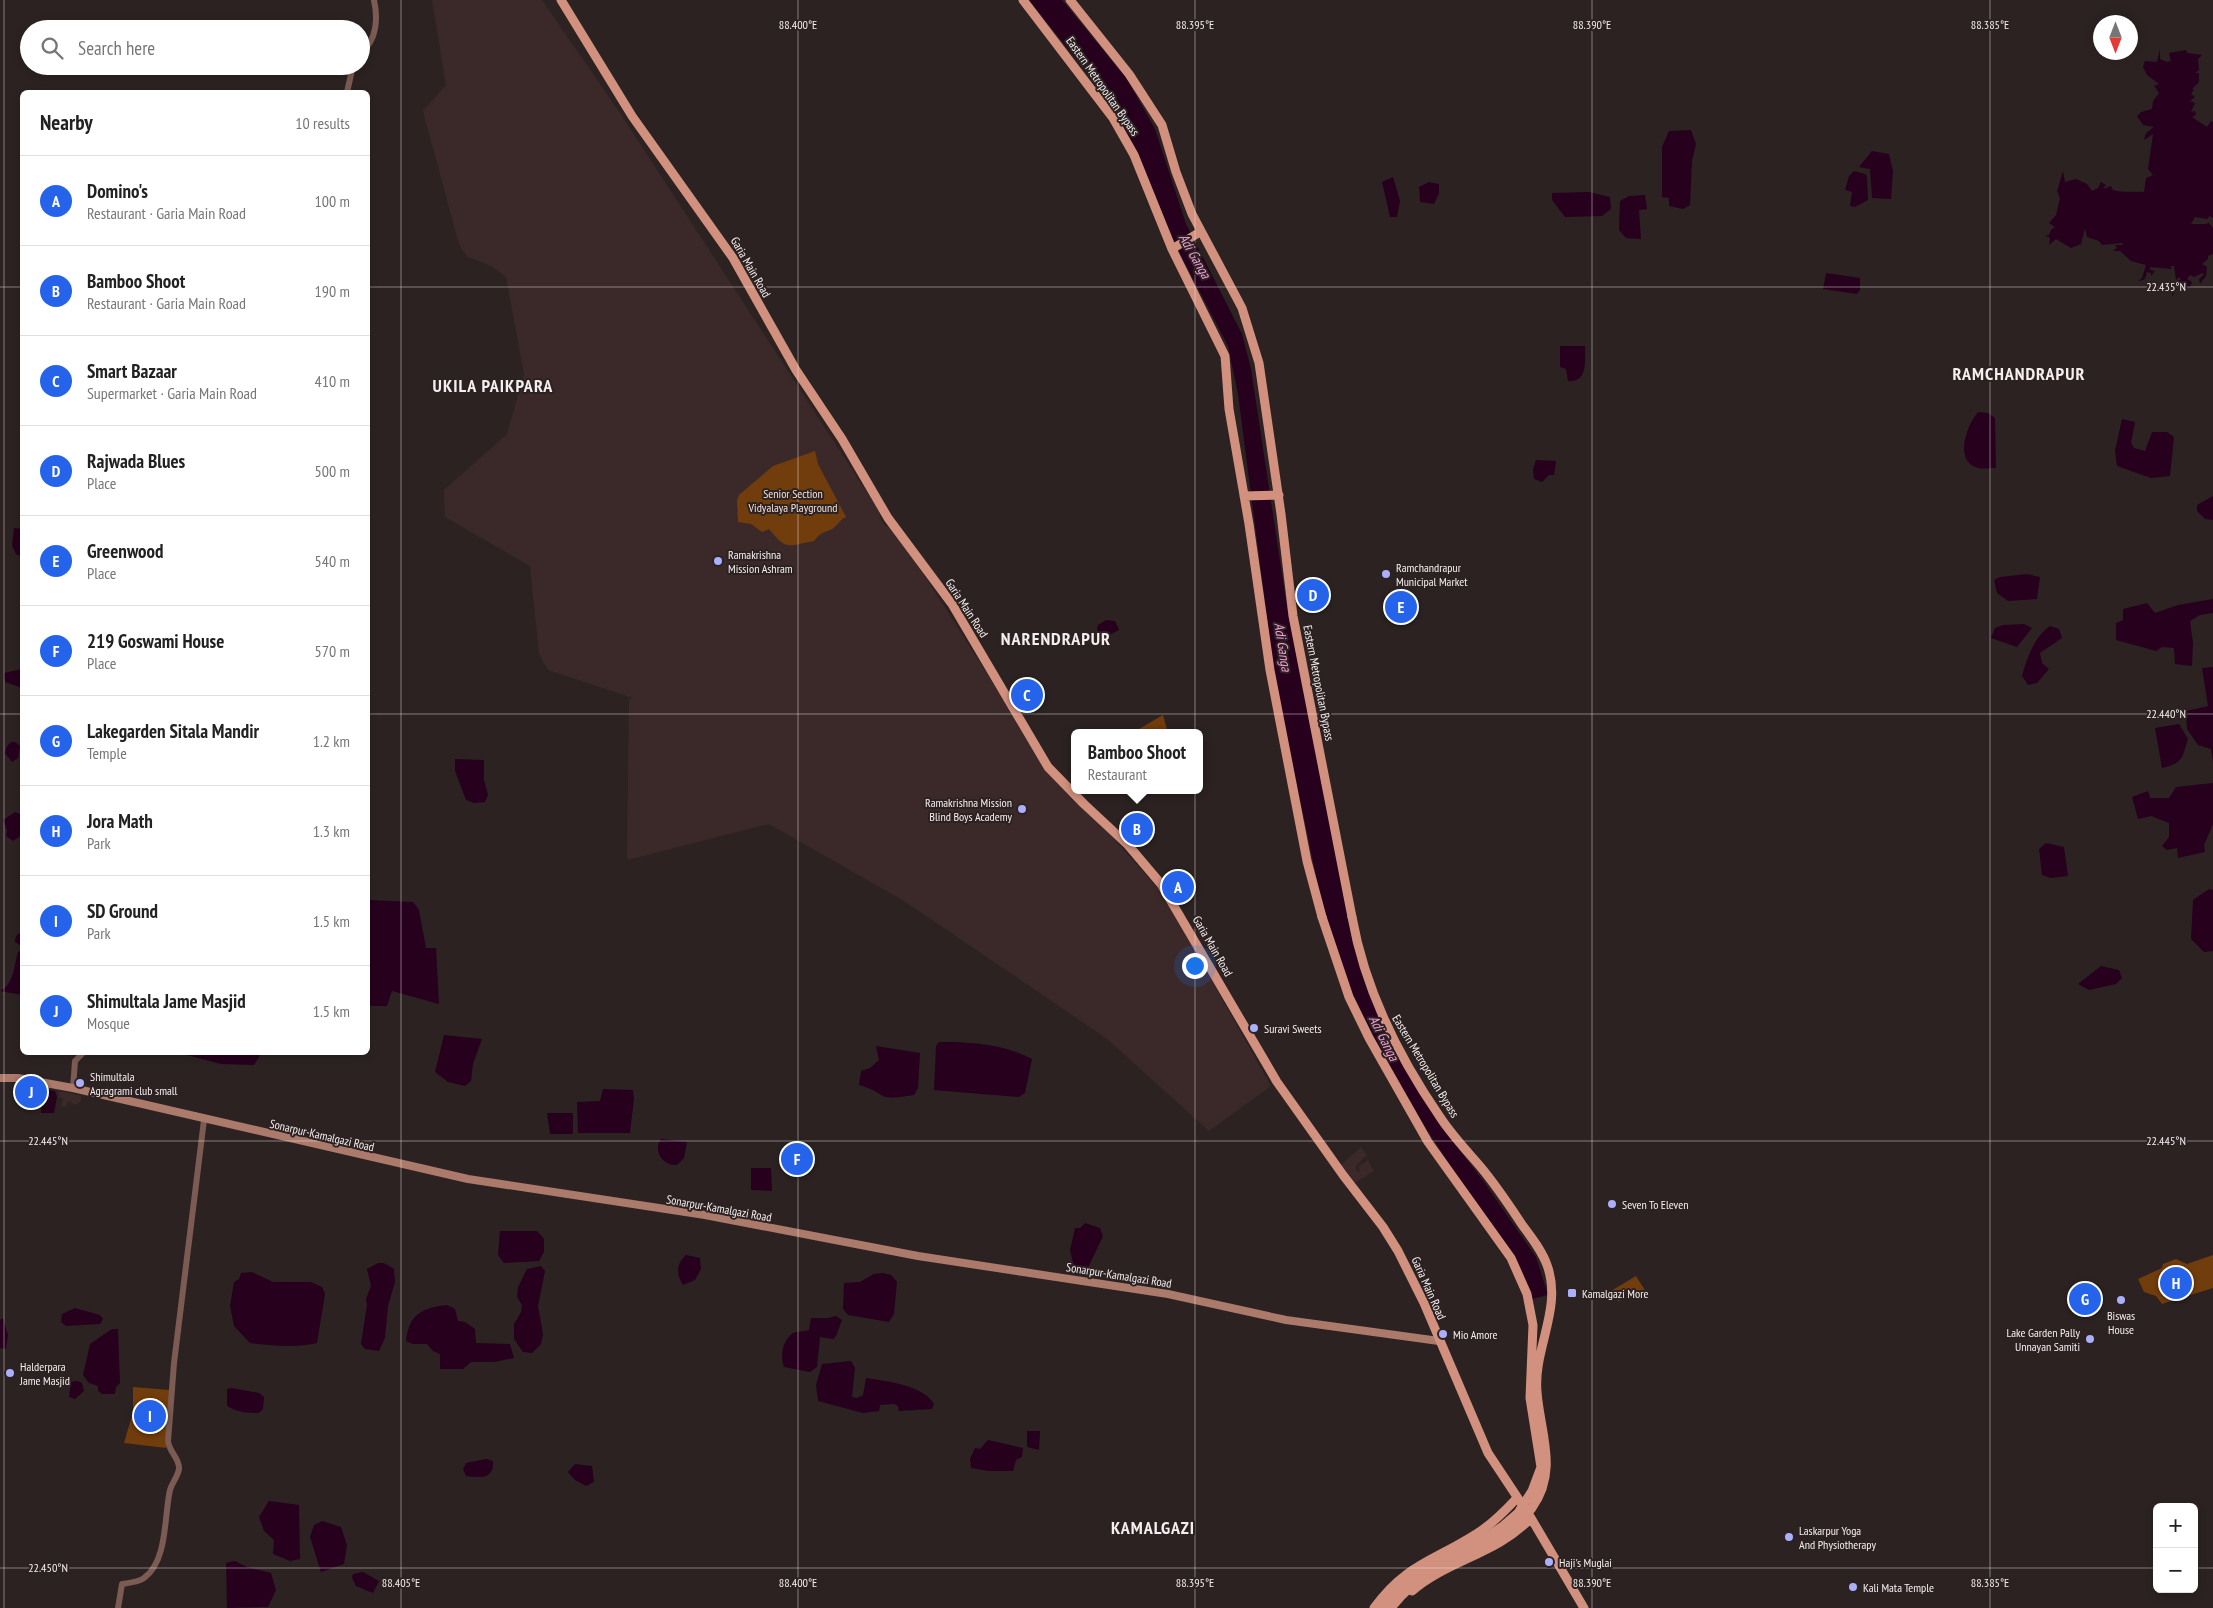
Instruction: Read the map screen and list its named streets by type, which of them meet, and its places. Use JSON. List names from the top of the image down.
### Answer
{
  "streets": {
    "main road": ["Eastern Metropolitan Bypass", "Garia Main Road", "Sonarpur-Kamalgazi Road"]
  },
  "crossings": [
    ["Garia Main Road", "Sonarpur-Kamalgazi Road"]
  ],
  "districts": [
    "RAMCHANDRAPUR",
    "UKILA PAIKPARA",
    "NARENDRAPUR",
    "KAMALGAZI"
  ],
  "water": ["Adi Ganga"],
  "parks": ["Senior Section Vidyalaya Playground"],
  "places": {
    "other": [
      "Ramakrishna Mission Ashram",
      "Ramchandrapur Municipal Market",
      "Ramakrishna Mission Blind Boys Academy",
      "Suravi Sweets",
      "Shimultala Agragrami club small",
      "Seven To Eleven",
      "Biswas House",
      "Mio Amore",
      "Lake Garden Pally Unnayan Samiti",
      "Halderpara Jame Masjid",
      "Laskarpur Yoga And Physiotherapy",
      "Haji's Muglai",
      "Kali Mata Temple"
    ],
    "transit": ["Kamalgazi More"]
  },
  "north": "bottom",
  "page": {
    "search": "Search here",
    "heading": ["Nearby", "10 results"],
    "list": [
      {
        "mark": "A",
        "name": "Domino's",
        "note": "Restaurant · Garia Main Road",
        "value": "100 m"
      },
      {
        "mark": "B",
        "name": "Bamboo Shoot",
        "note": "Restaurant · Garia Main Road",
        "value": "190 m"
      },
      {
        "mark": "C",
        "name": "Smart Bazaar",
        "note": "Supermarket · Garia Main Road",
        "value": "410 m"
      },
      {
        "mark": "D",
        "name": "Rajwada Blues",
        "note": "Place",
        "value": "500 m"
      },
      {
        "mark": "E",
        "name": "Greenwood",
        "note": "Place",
        "value": "540 m"
      },
      {
        "mark": "F",
        "name": "219 Goswami House",
        "note": "Place",
        "value": "570 m"
      },
      {
        "mark": "G",
        "name": "Lakegarden Sitala Mandir",
        "note": "Temple",
        "value": "1.2 km"
      },
      {
        "mark": "H",
        "name": "Jora Math",
        "note": "Park",
        "value": "1.3 km"
      },
      {
        "mark": "I",
        "name": "SD Ground",
        "note": "Park",
        "value": "1.5 km"
      },
      {
        "mark": "J",
        "name": "Shimultala Jame Masjid",
        "note": "Mosque",
        "value": "1.5 km"
      }
    ],
    "pins": [
      "D",
      "E",
      "C",
      "B",
      "A",
      "J",
      "F",
      "H",
      "G",
      "I"
    ],
    "popup": ["Bamboo Shoot", "Restaurant"],
    "map_buttons": ["+", "−"]
  },
  "coordinates": [
    "88.400°E",
    "88.395°E",
    "88.390°E",
    "88.385°E",
    "22.435°N",
    "22.440°N",
    "22.445°N",
    "22.450°N",
    "88.405°E"
  ]
}
